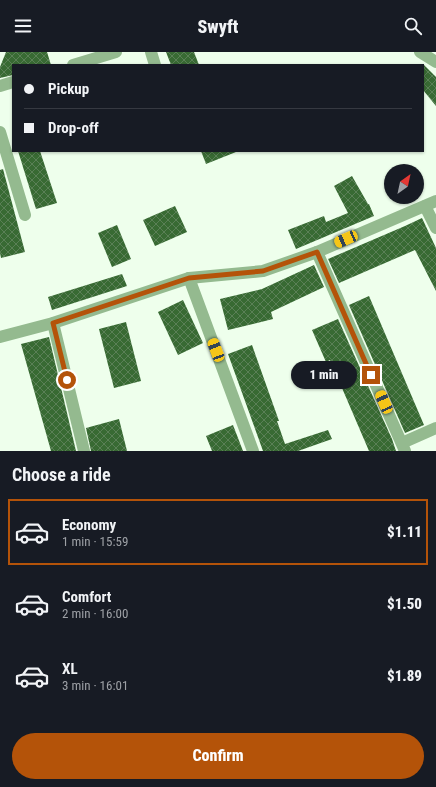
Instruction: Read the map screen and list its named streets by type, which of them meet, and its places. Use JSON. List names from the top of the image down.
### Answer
{
  "north": "top right",
  "page": {
    "header": "Swyft",
    "banner": ["Pickup", "Drop-off"],
    "bubble": "1 min",
    "heading": "Choose a ride",
    "list": [
      {
        "name": "Economy",
        "note": "1 min · 15:59",
        "value": "$1.11"
      },
      {
        "name": "Comfort",
        "note": "2 min · 16:00",
        "value": "$1.50"
      },
      {
        "name": "XL",
        "note": "3 min · 16:01",
        "value": "$1.89"
      }
    ],
    "buttons": "Confirm"
  }
}
